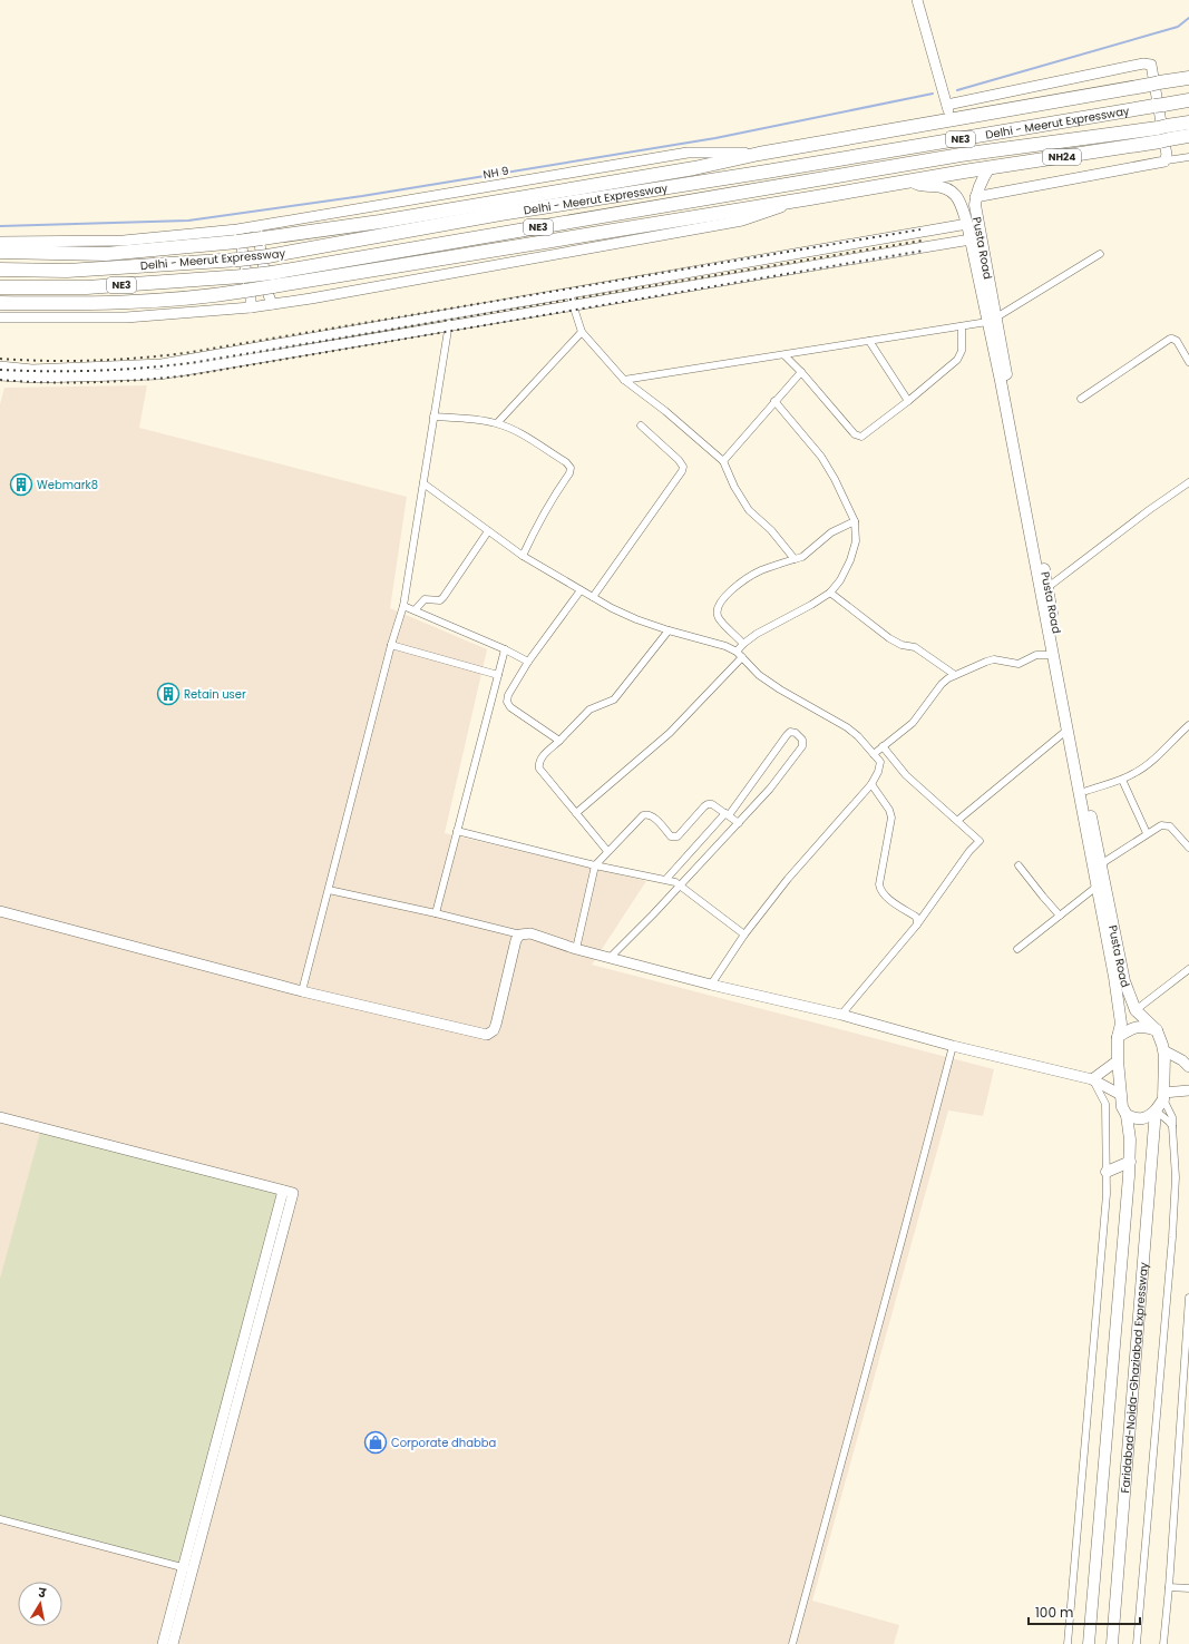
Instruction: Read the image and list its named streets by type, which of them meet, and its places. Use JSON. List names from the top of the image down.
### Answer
{
  "streets": {
    "highway": ["Delhi - Meerut Expressway", "NE3", "NH24"],
    "main road": ["Pusta Road", "Faridabad-Noida-Ghaziabad Expressway"],
    "street": ["NH 9"]
  },
  "crossings": [
    ["Delhi - Meerut Expressway", "NH24"],
    ["NH24", "Pusta Road"],
    ["Pusta Road", "Faridabad-Noida-Ghaziabad Expressway"]
  ],
  "places": {
    "building": ["Webmark8", "Retain user"],
    "shop": ["Corporate dhabba"]
  },
  "scale_bar": "100 m",
  "north": "top"
}
